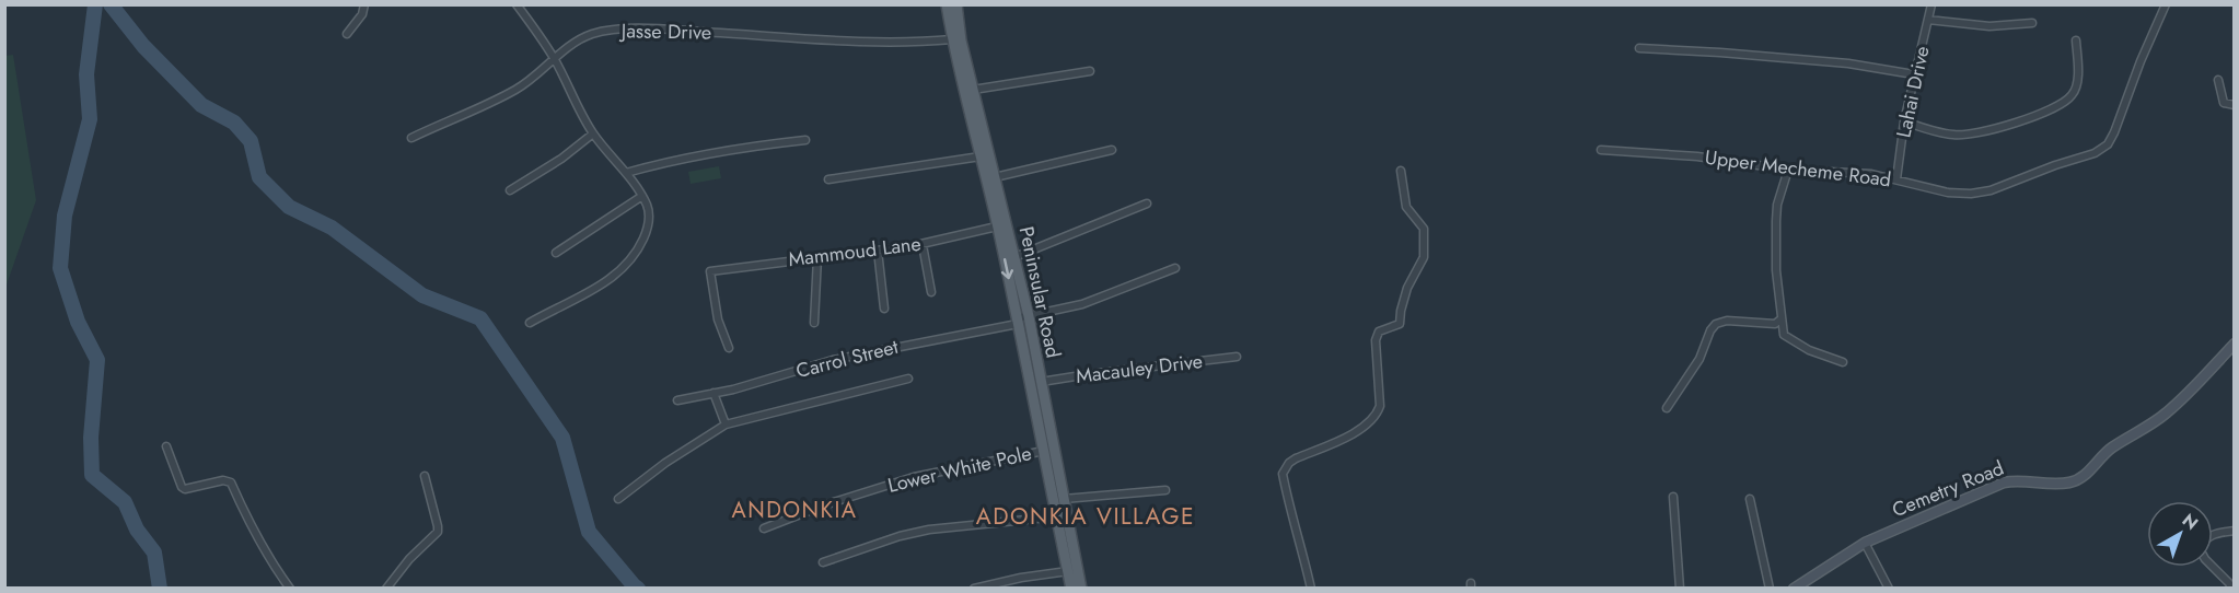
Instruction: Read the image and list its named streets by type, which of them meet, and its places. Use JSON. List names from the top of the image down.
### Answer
{
  "streets": {
    "main road": ["Peninsular Road"],
    "street": [
      "Jasse Drive",
      "Lahai Drive",
      "Upper Mecheme Road",
      "Mammoud Lane",
      "Carrol Street",
      "Macauley Drive",
      "Lower White Pole",
      "Cemetry Road"
    ]
  },
  "crossings": [
    ["Jasse Drive", "Peninsular Road"],
    ["Lahai Drive", "Upper Mecheme Road"],
    ["Mammoud Lane", "Peninsular Road"],
    ["Peninsular Road", "Carrol Street"],
    ["Peninsular Road", "Macauley Drive"],
    ["Peninsular Road", "Lower White Pole"]
  ],
  "districts": ["ANDONKIA", "ADONKIA VILLAGE"],
  "north": "top right"
}
